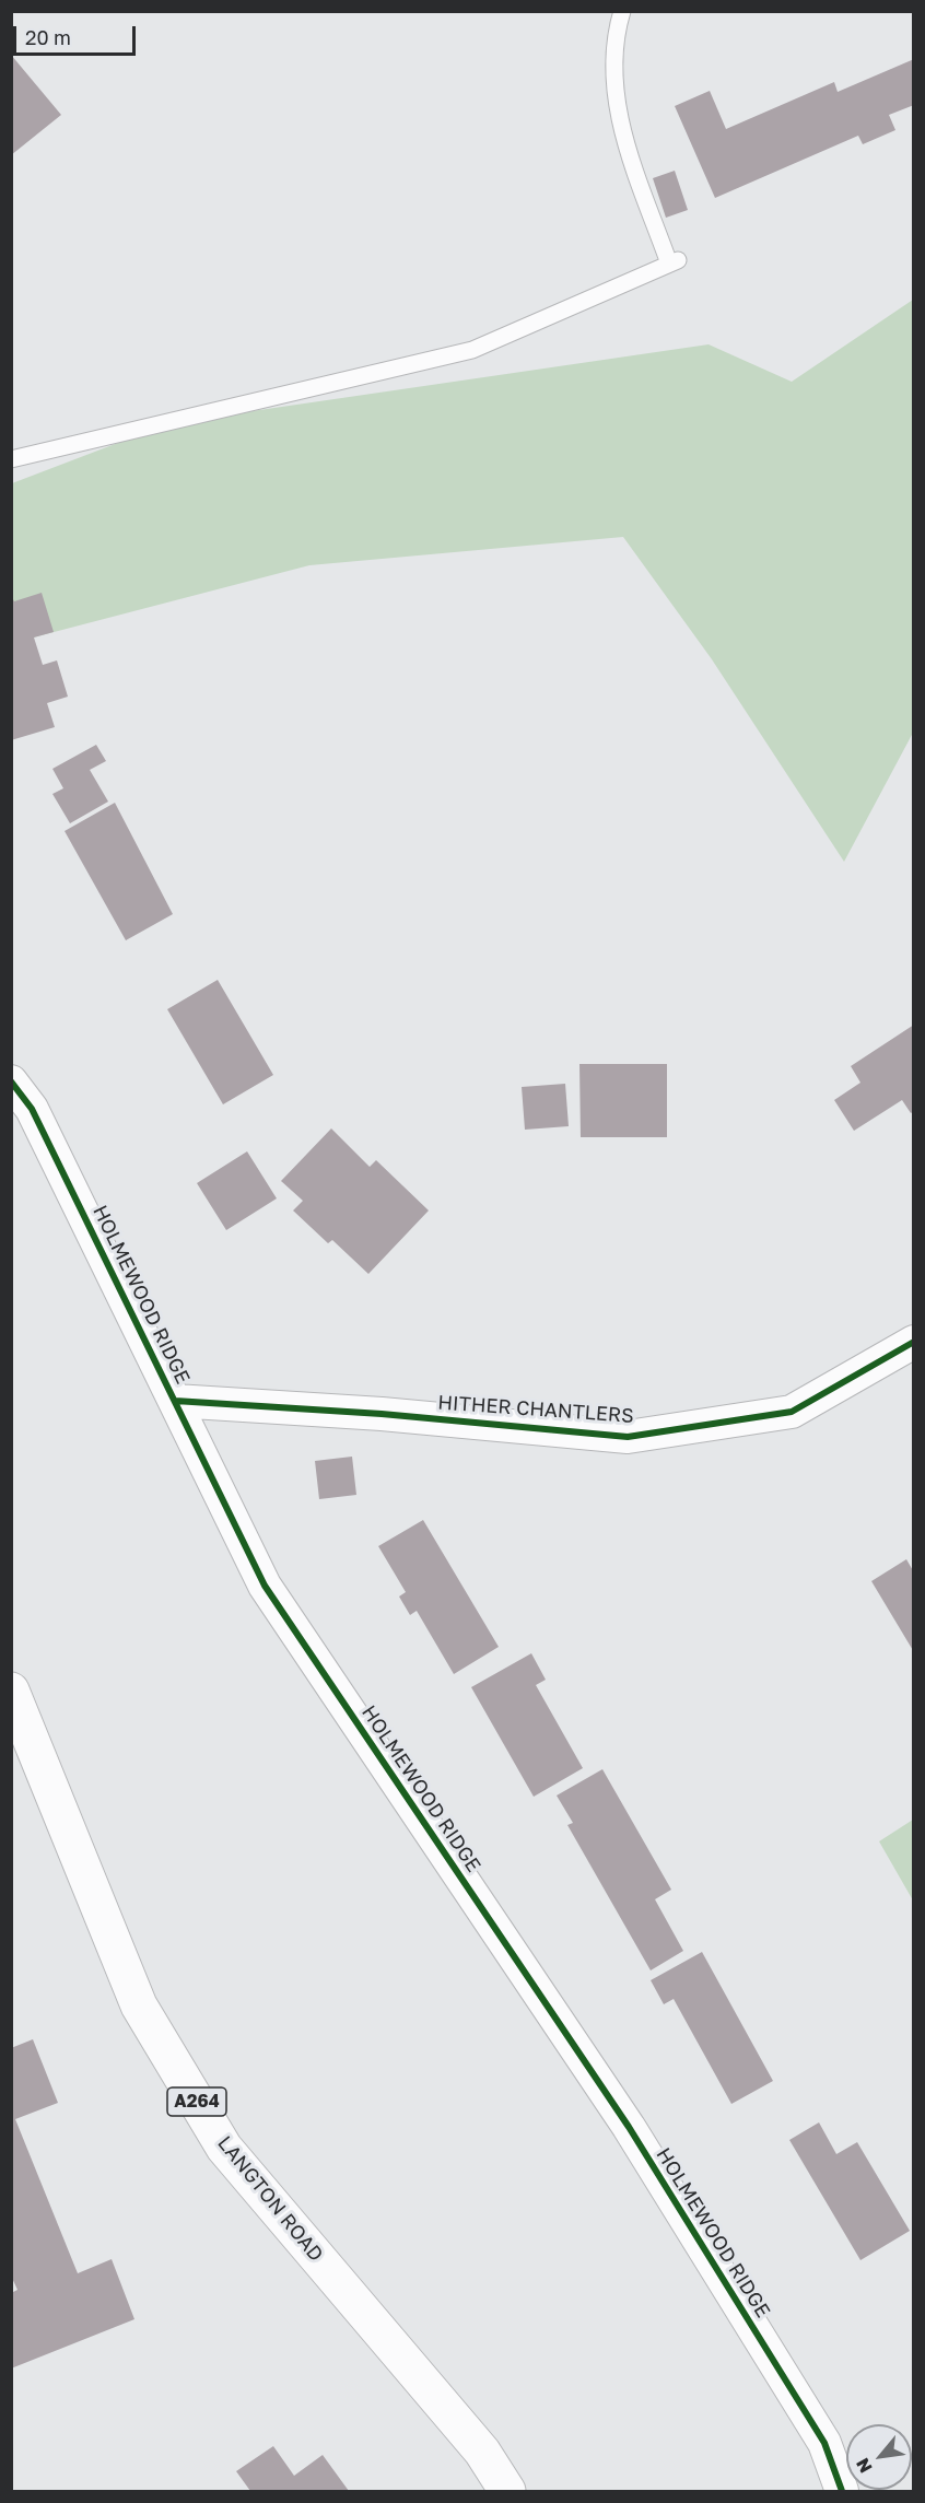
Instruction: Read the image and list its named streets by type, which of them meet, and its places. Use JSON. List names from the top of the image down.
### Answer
{
  "streets": {
    "main road": ["A264", "LANGTON ROAD"],
    "street": ["HOLMEWOOD RIDGE", "HITHER CHANTLERS"]
  },
  "crossings": [
    ["HOLMEWOOD RIDGE", "HITHER CHANTLERS"]
  ],
  "scale_bar": "20 m",
  "north": "bottom left"
}
